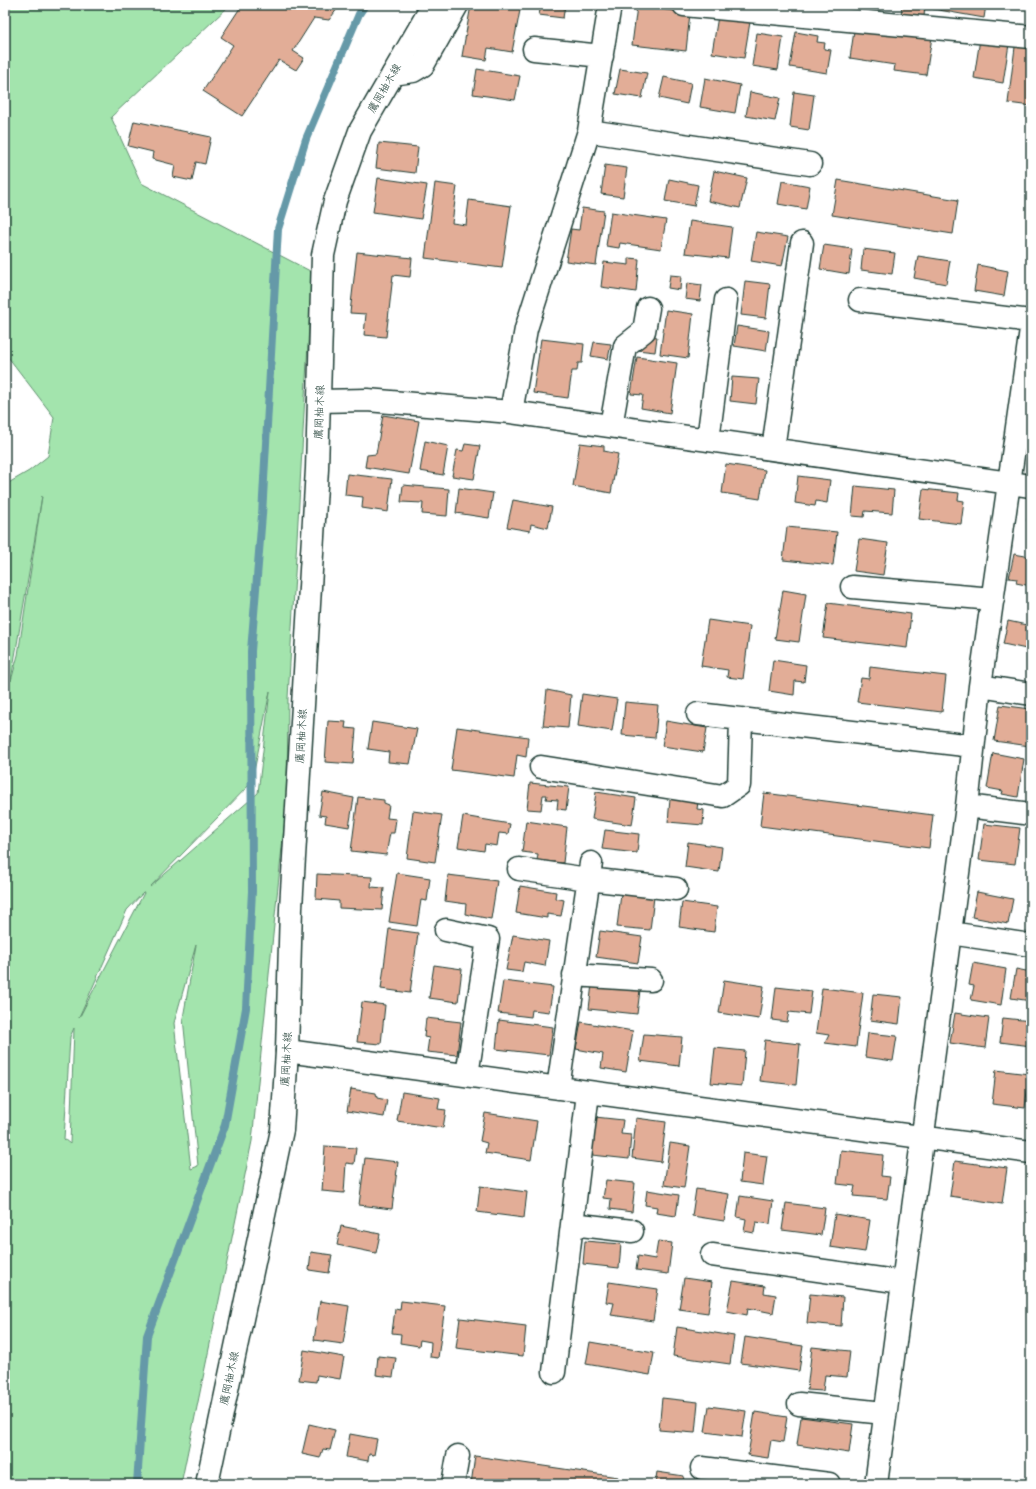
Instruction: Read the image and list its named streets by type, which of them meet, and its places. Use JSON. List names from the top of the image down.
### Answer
{
  "streets": {
    "street": ["鷹岡柚木線"]
  }
}
